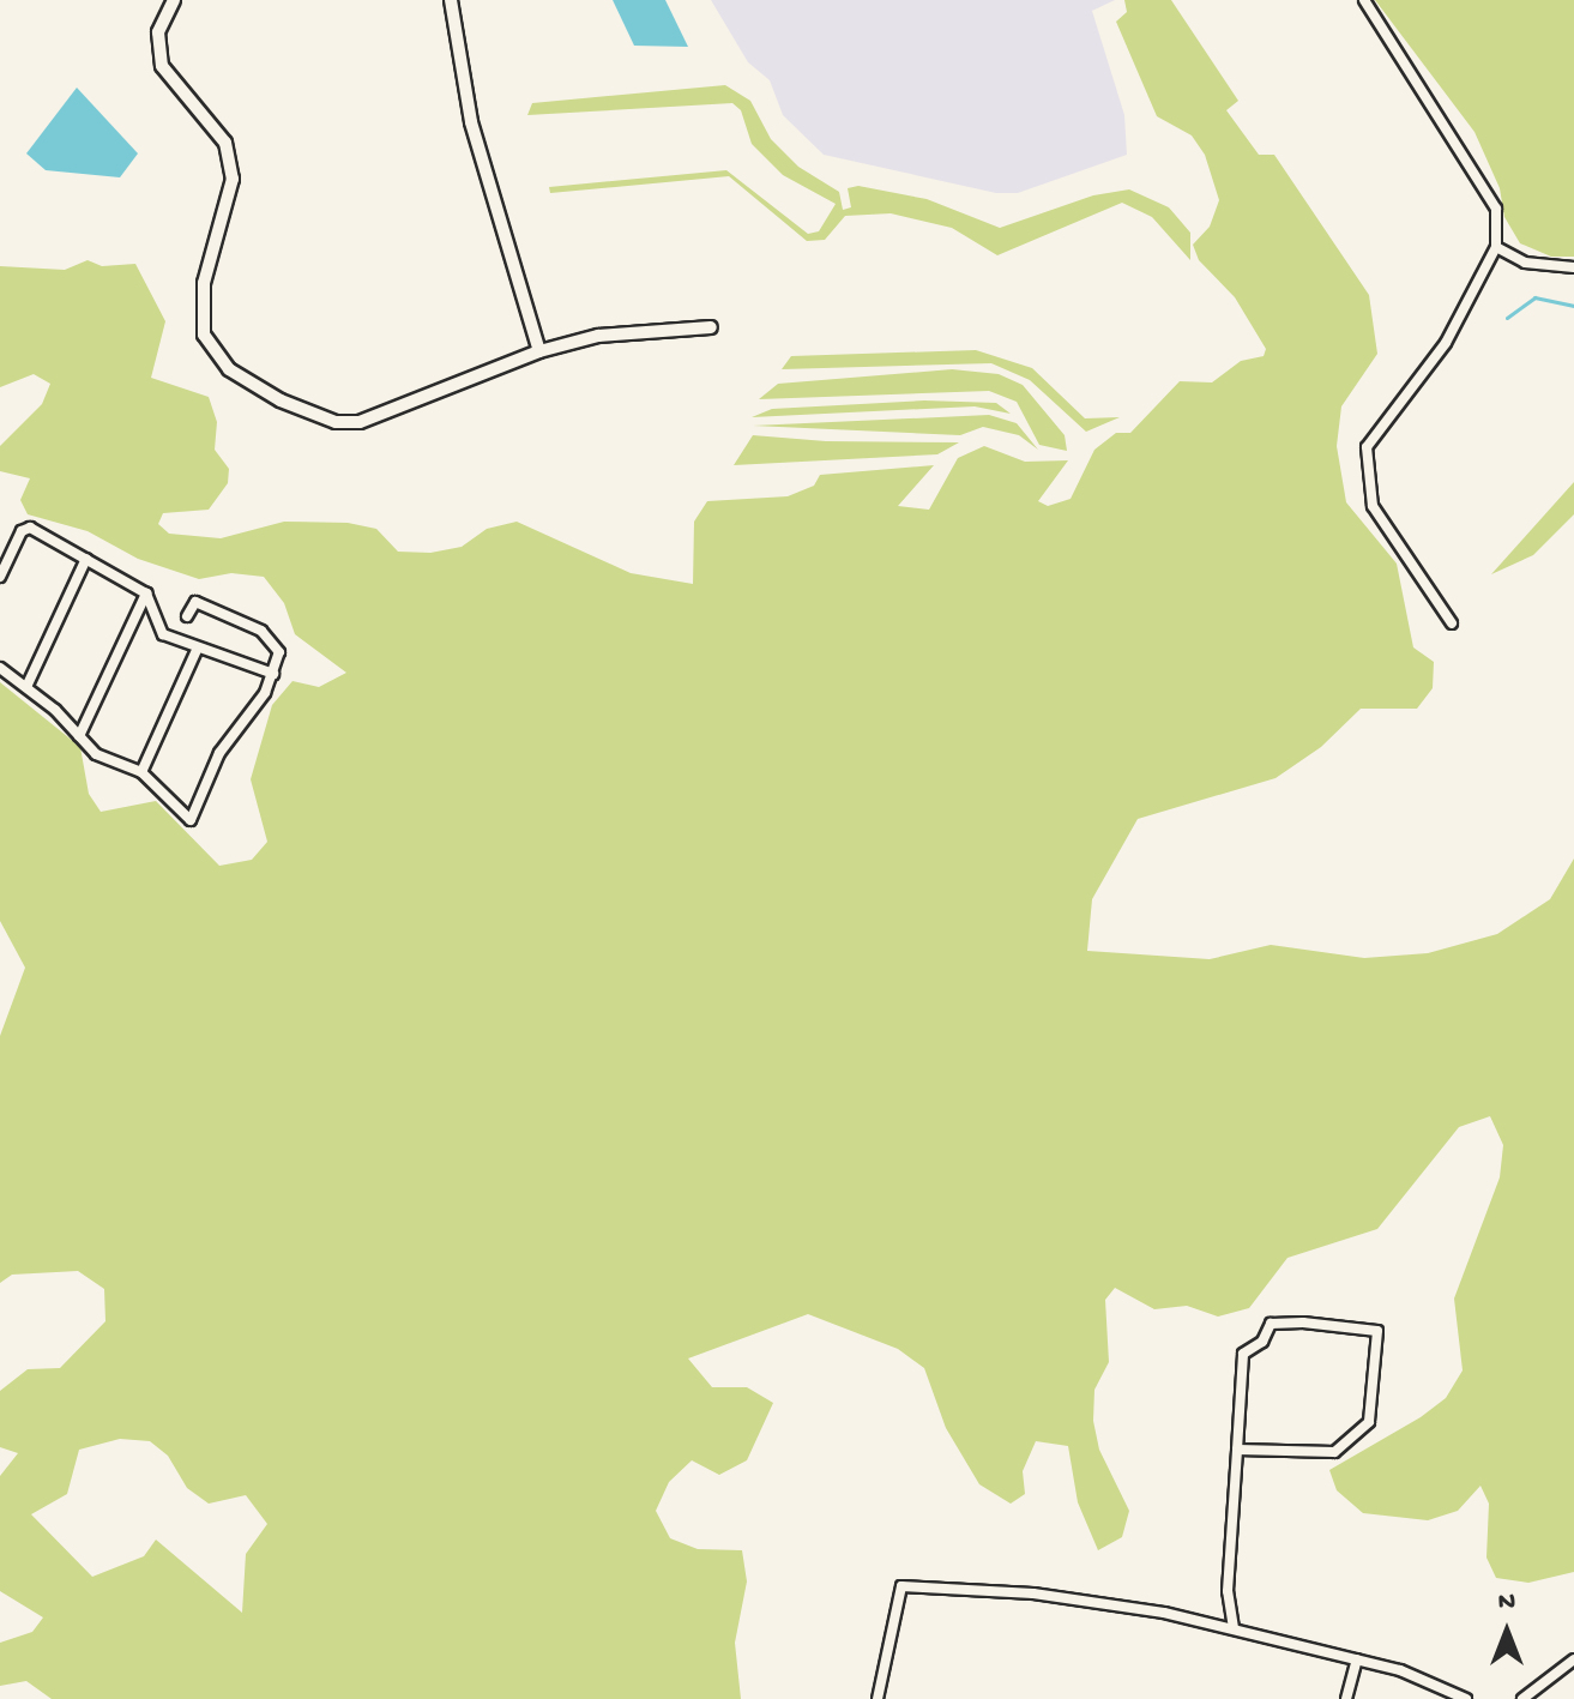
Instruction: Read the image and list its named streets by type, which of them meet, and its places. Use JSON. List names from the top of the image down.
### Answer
{
  "north": "top"
}
